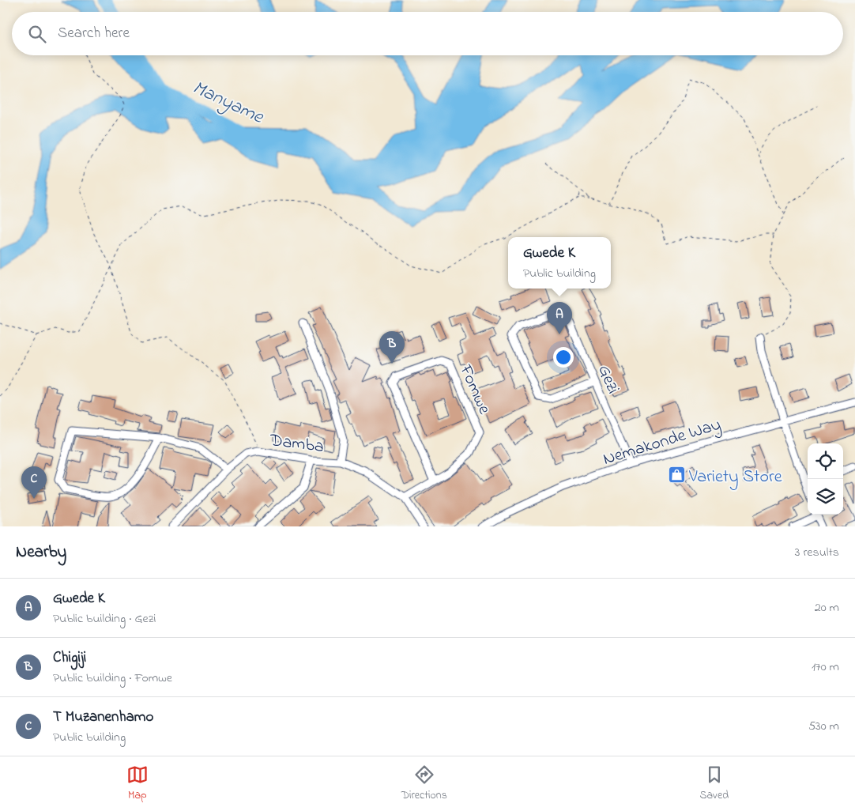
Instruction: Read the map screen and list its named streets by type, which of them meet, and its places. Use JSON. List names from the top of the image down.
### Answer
{
  "streets": {
    "street": [
      "Gezi",
      "Fomwe",
      "Nemakonde Way",
      "Damba"
    ]
  },
  "crossings": [
    ["Gezi", "Nemakonde Way"],
    ["Fomwe", "Damba"]
  ],
  "water": ["Manyame"],
  "places": {
    "shop": ["Variety Store"]
  },
  "page": {
    "search": "Search here",
    "popup": ["Gwede K", "Public building"],
    "pins": ["A", "B", "C"],
    "heading": ["Nearby", "3 results"],
    "list": [
      {
        "mark": "A",
        "name": "Gwede K",
        "note": "Public building · Gezi",
        "value": "20 m"
      },
      {
        "mark": "B",
        "name": "Chigiji",
        "note": "Public building · Fomwe",
        "value": "170 m"
      },
      {
        "mark": "C",
        "name": "T Muzanenhamo",
        "note": "Public building",
        "value": "530 m"
      }
    ],
    "nav": ["Map", "Directions", "Saved"]
  }
}
